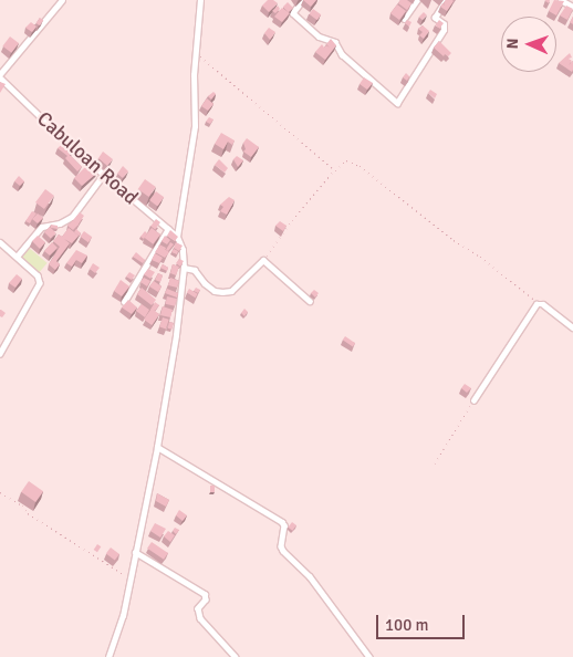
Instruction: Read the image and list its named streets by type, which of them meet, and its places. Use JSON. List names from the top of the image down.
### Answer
{
  "streets": {
    "street": ["Cabuloan Road"]
  },
  "scale_bar": "100 m",
  "north": "left"
}
